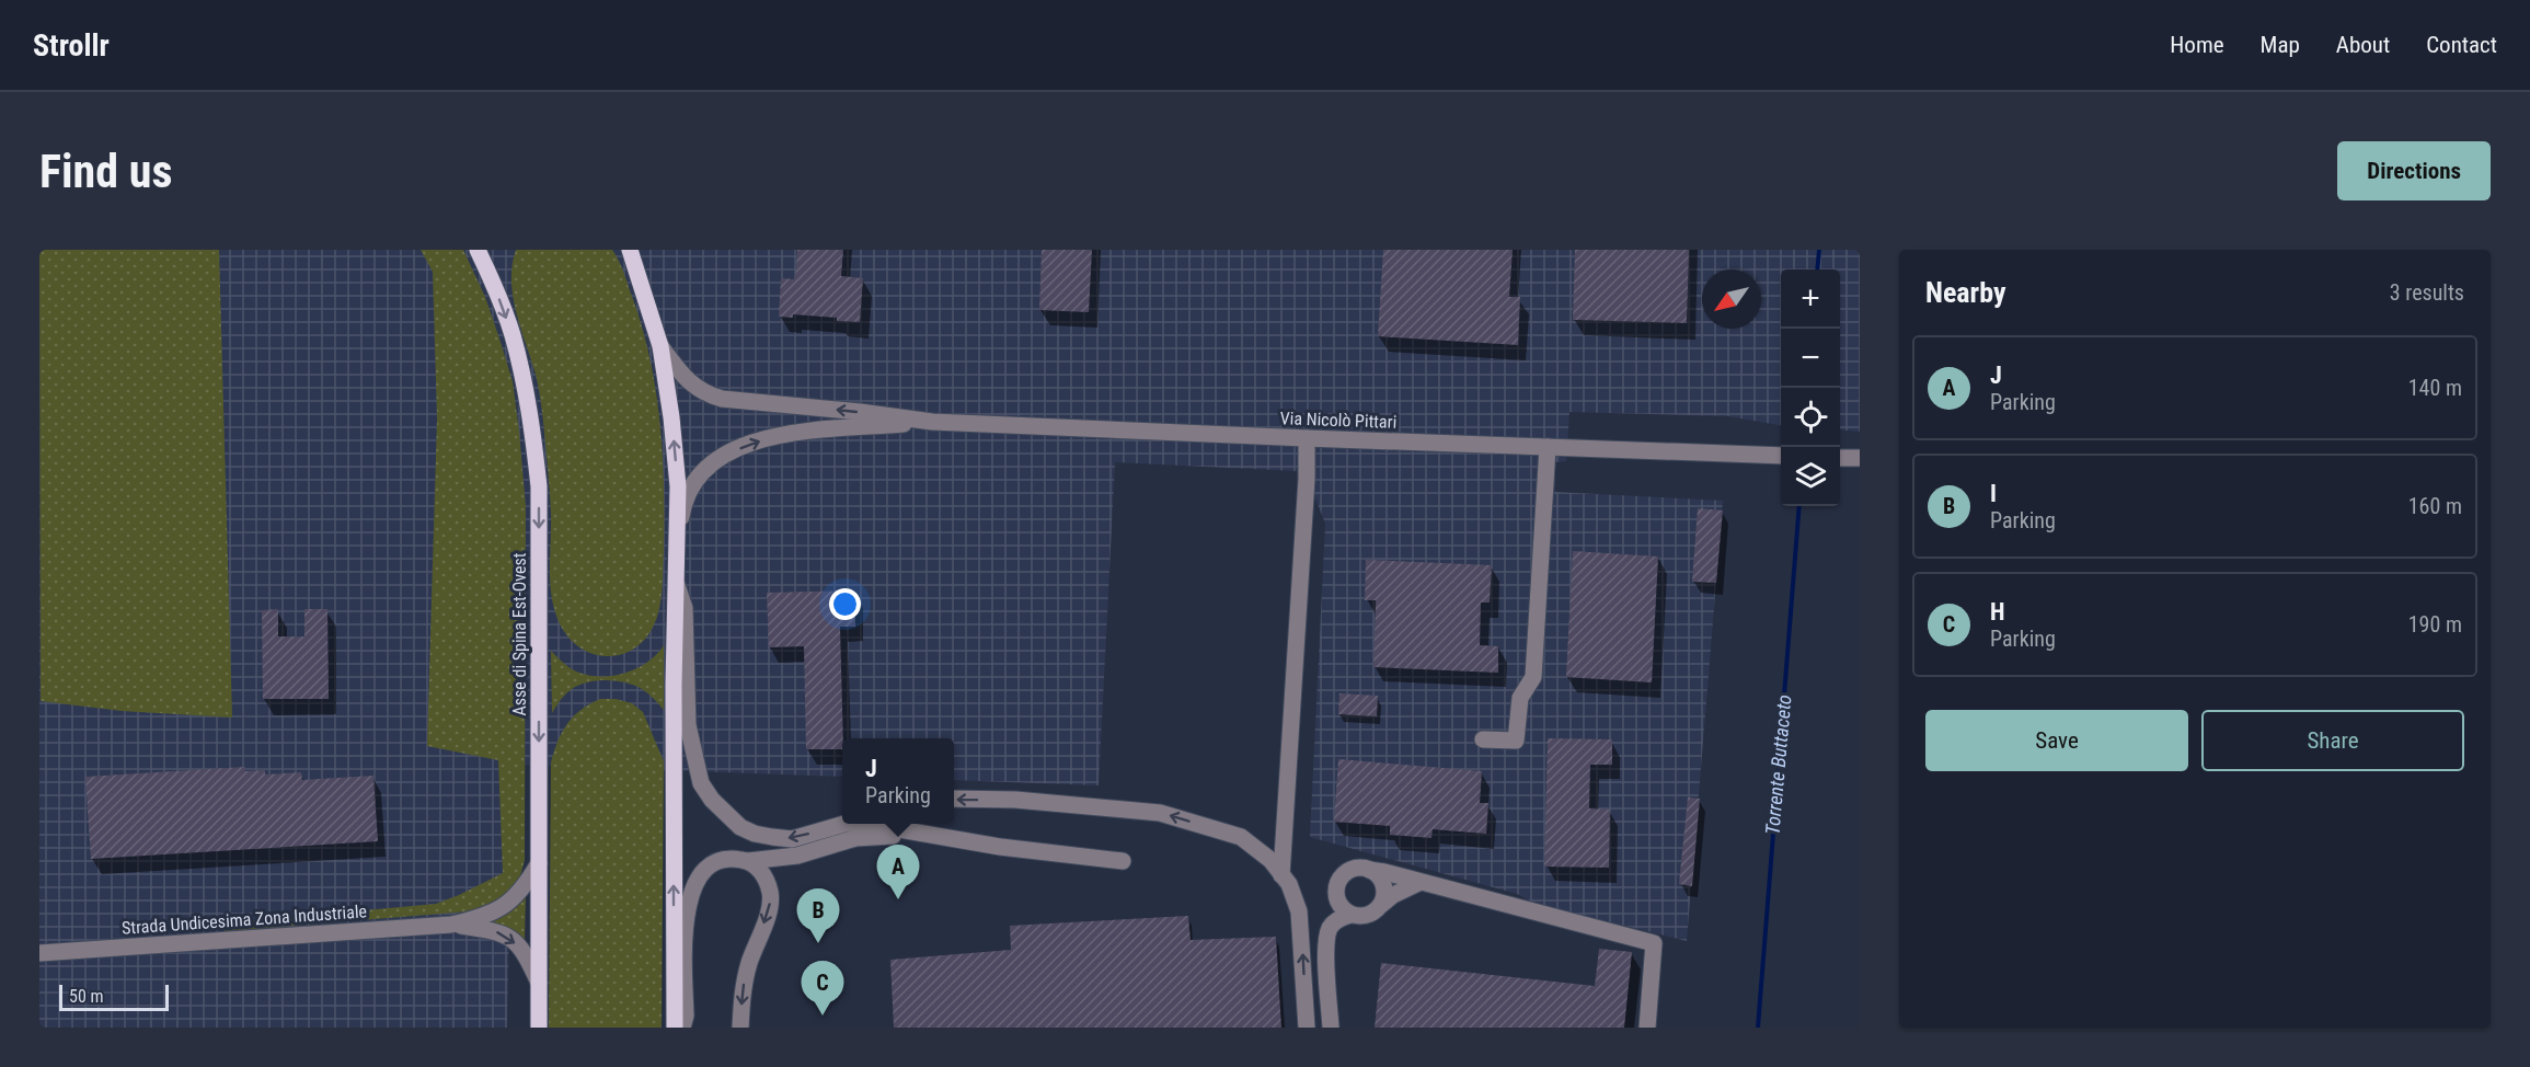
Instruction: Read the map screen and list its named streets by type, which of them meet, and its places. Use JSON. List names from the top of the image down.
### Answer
{
  "streets": {
    "main road": ["Asse di Spina Est-Ovest"],
    "street": ["Via Nicolò Pittari", "Strada Undicesima Zona Industriale"]
  },
  "water": ["Torrente Buttaceto"],
  "scale_bar": "50 m",
  "north": "bottom left",
  "page": {
    "header": "Strollr",
    "nav": [
      "Home",
      "Map",
      "About",
      "Contact"
    ],
    "buttons": [
      "Directions",
      ["Save", "Share"]
    ],
    "title": "Find us",
    "heading": ["Nearby", "3 results"],
    "map_buttons": ["+", "−"],
    "list": [
      {
        "mark": "A",
        "name": "J",
        "note": "Parking",
        "value": "140 m"
      },
      {
        "mark": "B",
        "name": "I",
        "note": "Parking",
        "value": "160 m"
      },
      {
        "mark": "C",
        "name": "H",
        "note": "Parking",
        "value": "190 m"
      }
    ],
    "popup": ["J", "Parking"],
    "pins": ["A", "B", "C"],
    "scale": "50 m"
  }
}
